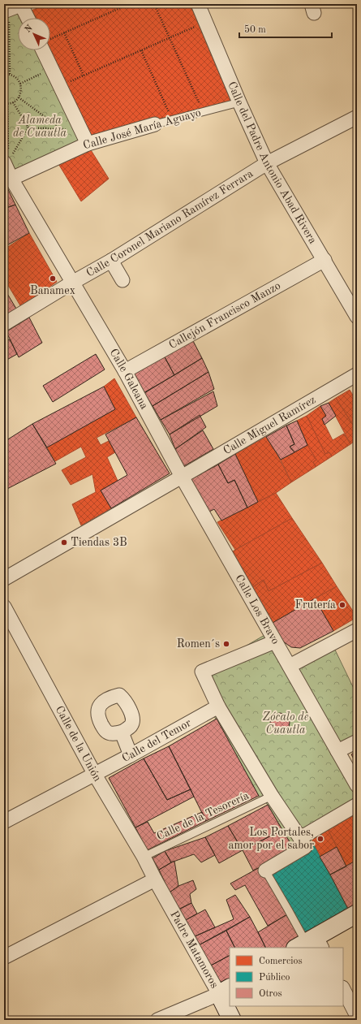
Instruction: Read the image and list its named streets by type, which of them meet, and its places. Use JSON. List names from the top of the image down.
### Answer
{
  "streets": {
    "main road": ["Padre Matamoros"],
    "street": [
      "Calle José María Aguayo",
      "Calle del Padre Antonio Abad Rivera",
      "Calle Coronel Mariano Ramírez Ferrara",
      "Callejón Francisco Manzo",
      "Calle Galeana",
      "Calle Miguel Ramírez",
      "Calle Los Bravo",
      "Calle del Temor",
      "Calle de la Unión"
    ],
    "lane": ["Calle de la Tesorería"]
  },
  "crossings": [
    ["Calle José María Aguayo", "Calle del Padre Antonio Abad Rivera"],
    ["Calle José María Aguayo", "Calle Galeana"],
    ["Calle del Padre Antonio Abad Rivera", "Calle Coronel Mariano Ramírez Ferrara"],
    ["Calle del Padre Antonio Abad Rivera", "Callejón Francisco Manzo"],
    ["Calle Coronel Mariano Ramírez Ferrara", "Calle Galeana"],
    ["Callejón Francisco Manzo", "Calle Galeana"],
    ["Calle Galeana", "Calle Miguel Ramírez"],
    ["Calle Galeana", "Calle Los Bravo"],
    ["Calle Miguel Ramírez", "Calle Los Bravo"],
    ["Calle del Temor", "Calle de la Unión"],
    ["Calle de la Unión", "Calle de la Tesorería"],
    ["Calle de la Unión", "Padre Matamoros"]
  ],
  "parks": ["Alameda de Cuautla", "Zócalo de Cuautla"],
  "places": [
    "Banamex",
    "Tiendas 3B",
    "Frutería",
    "Romen´s",
    "Los Portales, amor por el sabor"
  ],
  "legend": ["Comercios", "Público", "Otros"],
  "scale_bar": "50 m",
  "north": "top left"
}
